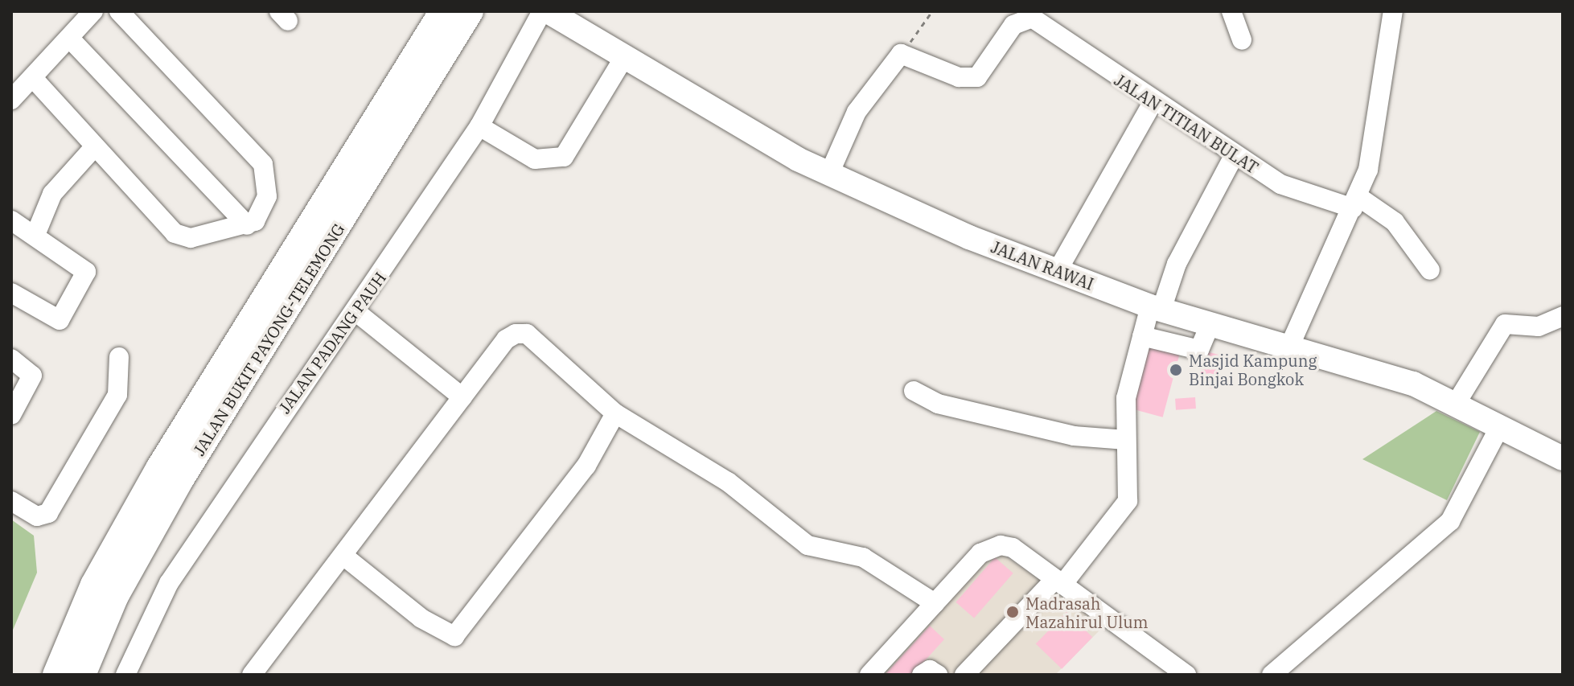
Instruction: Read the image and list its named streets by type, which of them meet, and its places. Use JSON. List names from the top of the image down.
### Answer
{
  "streets": {
    "highway": ["JALAN BUKIT PAYONG-TELEMONG"],
    "main road": ["JALAN RAWAI"],
    "street": ["JALAN TITIAN BULAT", "JALAN PADANG PAUH"]
  },
  "places": ["Masjid Kampung Binjai Bongkok", "Madrasah Mazahirul Ulum"]
}
